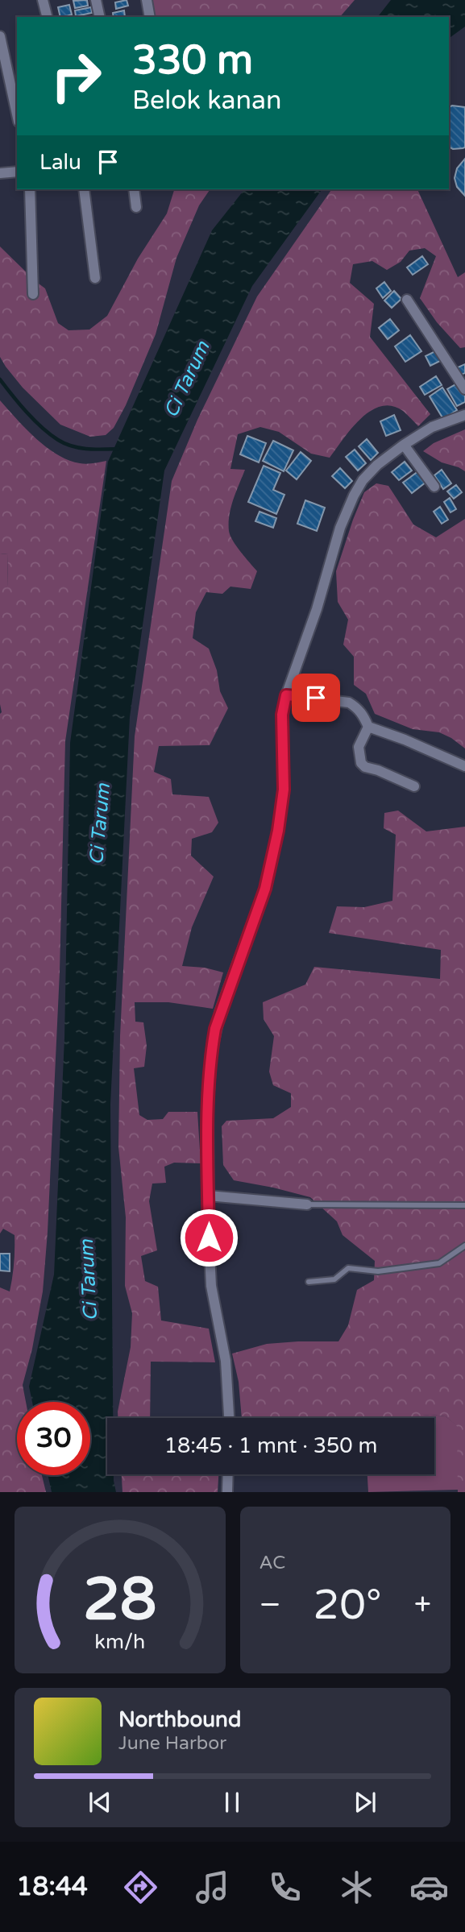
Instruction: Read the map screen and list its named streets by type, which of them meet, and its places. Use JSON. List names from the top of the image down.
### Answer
{
  "water": ["Ci Tarum"],
  "page": {
    "turn": ["330 m", "Belok kanan"],
    "then": "Lalu",
    "limit": "30",
    "trip": "18:45 · 1 mnt · 350 m",
    "tile": "AC",
    "heat": ["−", "20°", "+"],
    "song": ["Northbound", "June Harbor"],
    "tabs": "18:44",
    "gauge": ["28", "km/h"]
  }
}
